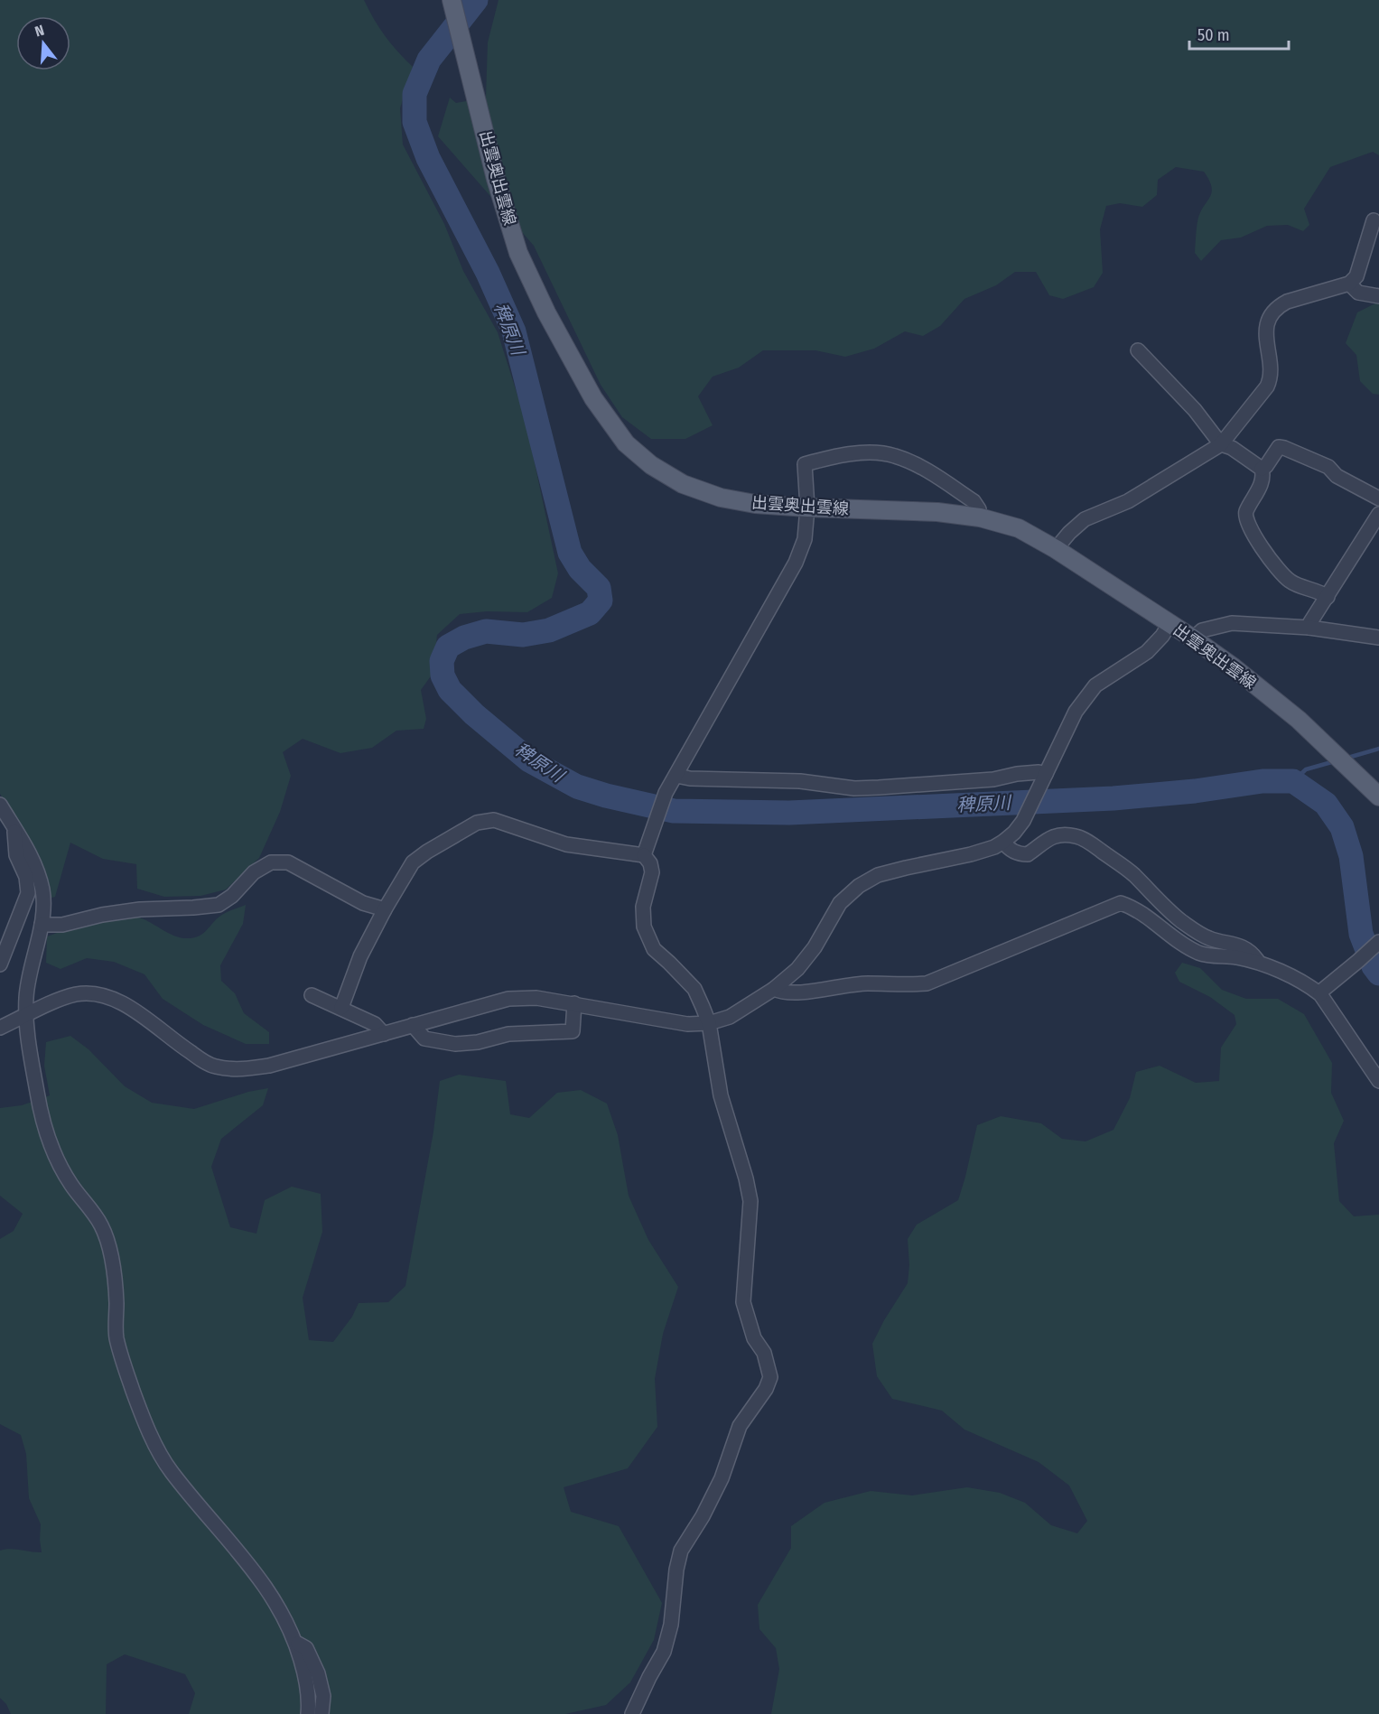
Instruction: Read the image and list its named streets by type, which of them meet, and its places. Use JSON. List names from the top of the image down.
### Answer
{
  "streets": {
    "main road": ["出雲奥出雲線"]
  },
  "water": ["稗原川"],
  "scale_bar": "50 m",
  "north": "top"
}
